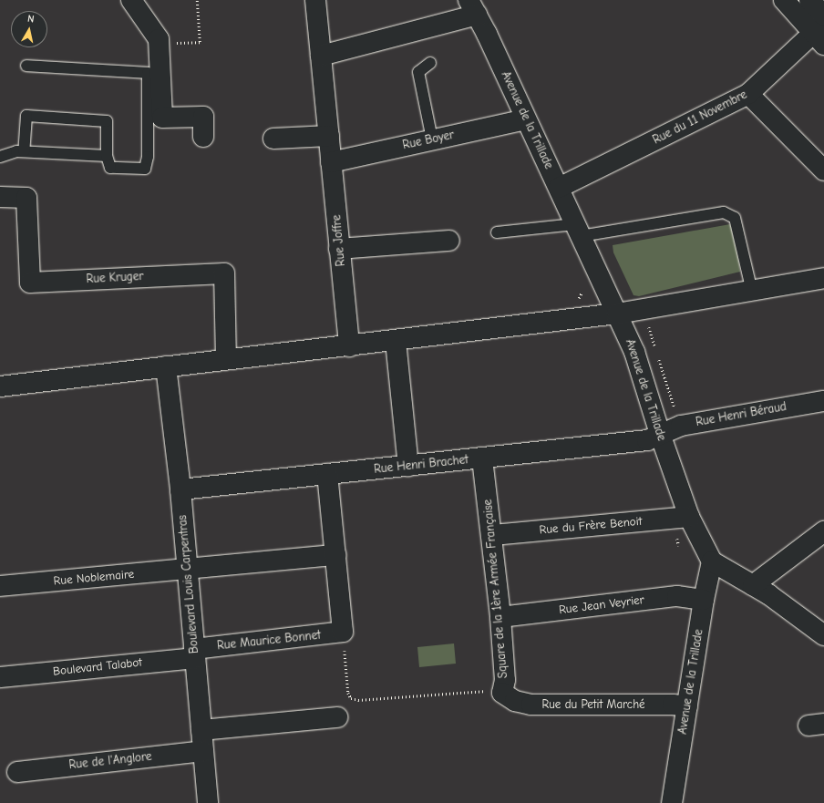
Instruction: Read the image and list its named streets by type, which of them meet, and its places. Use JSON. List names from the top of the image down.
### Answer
{
  "streets": {
    "street": [
      "Rue du 11 Novembre",
      "Avenue de la Trillade",
      "Rue Boyer",
      "Rue Joffre",
      "Rue Kruger",
      "Rue Henri Béraud",
      "Rue Henri Brachet",
      "Rue du Frère Benoit",
      "Rue Noblemaire",
      "Boulevard Louis Carpentras",
      "Square de la 1ère Armée Française",
      "Rue Jean Veyrier",
      "Rue Maurice Bonnet",
      "Boulevard Talabot",
      "Rue du Petit Marché",
      "Rue de l'Anglore"
    ]
  },
  "crossings": [
    ["Rue du 11 Novembre", "Avenue de la Trillade"],
    ["Avenue de la Trillade", "Rue Boyer"],
    ["Avenue de la Trillade", "Rue Henri Béraud"],
    ["Avenue de la Trillade", "Rue Henri Brachet"],
    ["Avenue de la Trillade", "Rue du Frère Benoit"],
    ["Avenue de la Trillade", "Rue Jean Veyrier"],
    ["Avenue de la Trillade", "Rue du Petit Marché"],
    ["Rue Boyer", "Rue Joffre"],
    ["Rue Henri Béraud", "Rue Henri Brachet"],
    ["Rue Henri Brachet", "Boulevard Louis Carpentras"],
    ["Rue Henri Brachet", "Square de la 1ère Armée Française"],
    ["Rue du Frère Benoit", "Square de la 1ère Armée Française"],
    ["Rue Noblemaire", "Boulevard Louis Carpentras"],
    ["Boulevard Louis Carpentras", "Rue Maurice Bonnet"],
    ["Boulevard Louis Carpentras", "Boulevard Talabot"],
    ["Boulevard Louis Carpentras", "Rue de l'Anglore"],
    ["Square de la 1ère Armée Française", "Rue Jean Veyrier"],
    ["Square de la 1ère Armée Française", "Rue Maurice Bonnet"],
    ["Square de la 1ère Armée Française", "Rue du Petit Marché"],
    ["Rue Maurice Bonnet", "Boulevard Talabot"]
  ],
  "north": "top"
}
